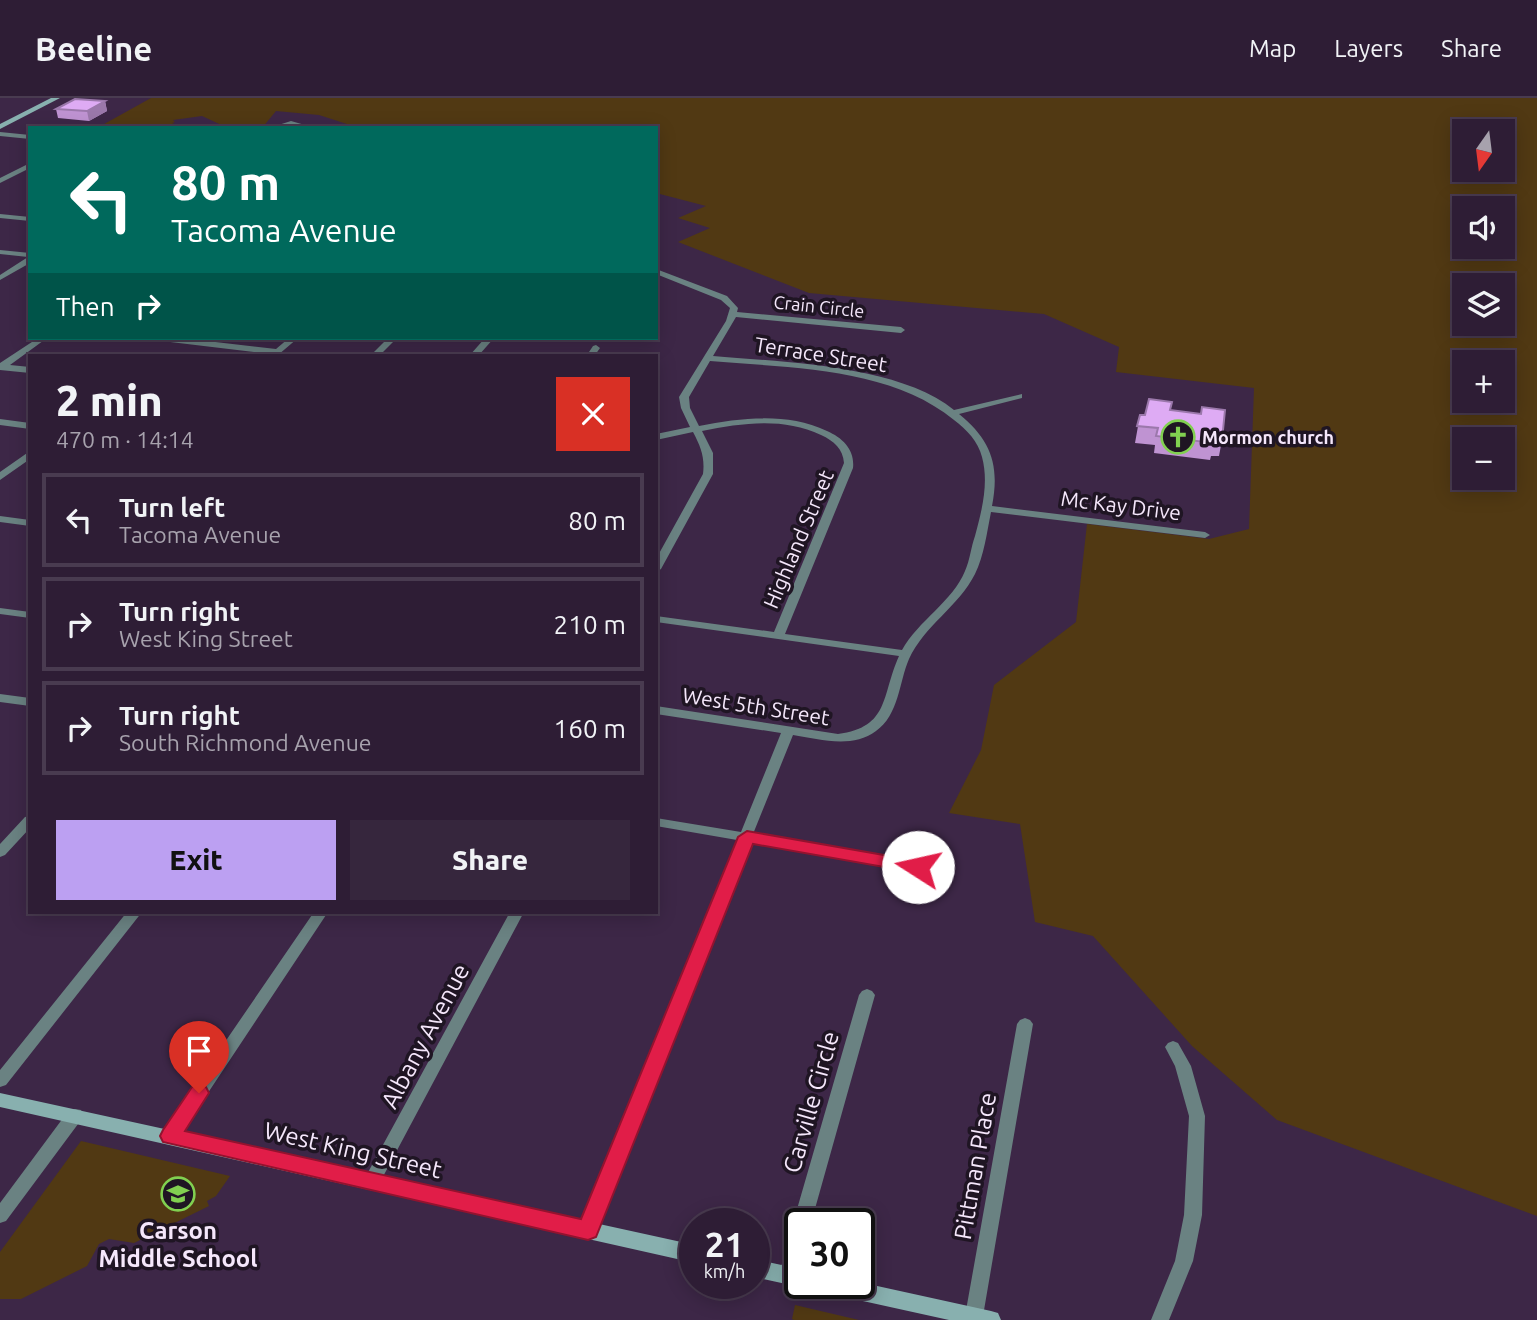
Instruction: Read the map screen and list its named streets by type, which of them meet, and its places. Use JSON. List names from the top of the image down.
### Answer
{
  "streets": {
    "street": [
      "Crain Circle",
      "Terrace Street",
      "Mc Kay Drive",
      "Highland Street",
      "West 5th Street",
      "Albany Avenue",
      "Carville Circle",
      "West King Street",
      "Pittman Place"
    ]
  },
  "crossings": [
    ["Terrace Street", "Mc Kay Drive"],
    ["Terrace Street", "West 5th Street"],
    ["Albany Avenue", "West King Street"]
  ],
  "places": {
    "church": ["Mormon church"],
    "school or university": ["Carson Middle School"]
  },
  "north": "bottom",
  "page": {
    "header": "Beeline",
    "nav": ["Map", "Layers", "Share"],
    "map_buttons": ["+", "−"],
    "turn": ["80 m", "Tacoma Avenue"],
    "then": "Then",
    "heading": ["2 min", "470 m · 14:14"],
    "list": [
      {
        "name": "Turn left",
        "note": "Tacoma Avenue",
        "value": "80 m"
      },
      {
        "name": "Turn right",
        "note": "West King Street",
        "value": "210 m"
      },
      {
        "name": "Turn right",
        "note": "South Richmond Avenue",
        "value": "160 m"
      }
    ],
    "buttons": ["Exit", "Share"],
    "speed": "21 km/h",
    "limit": "30"
  }
}
